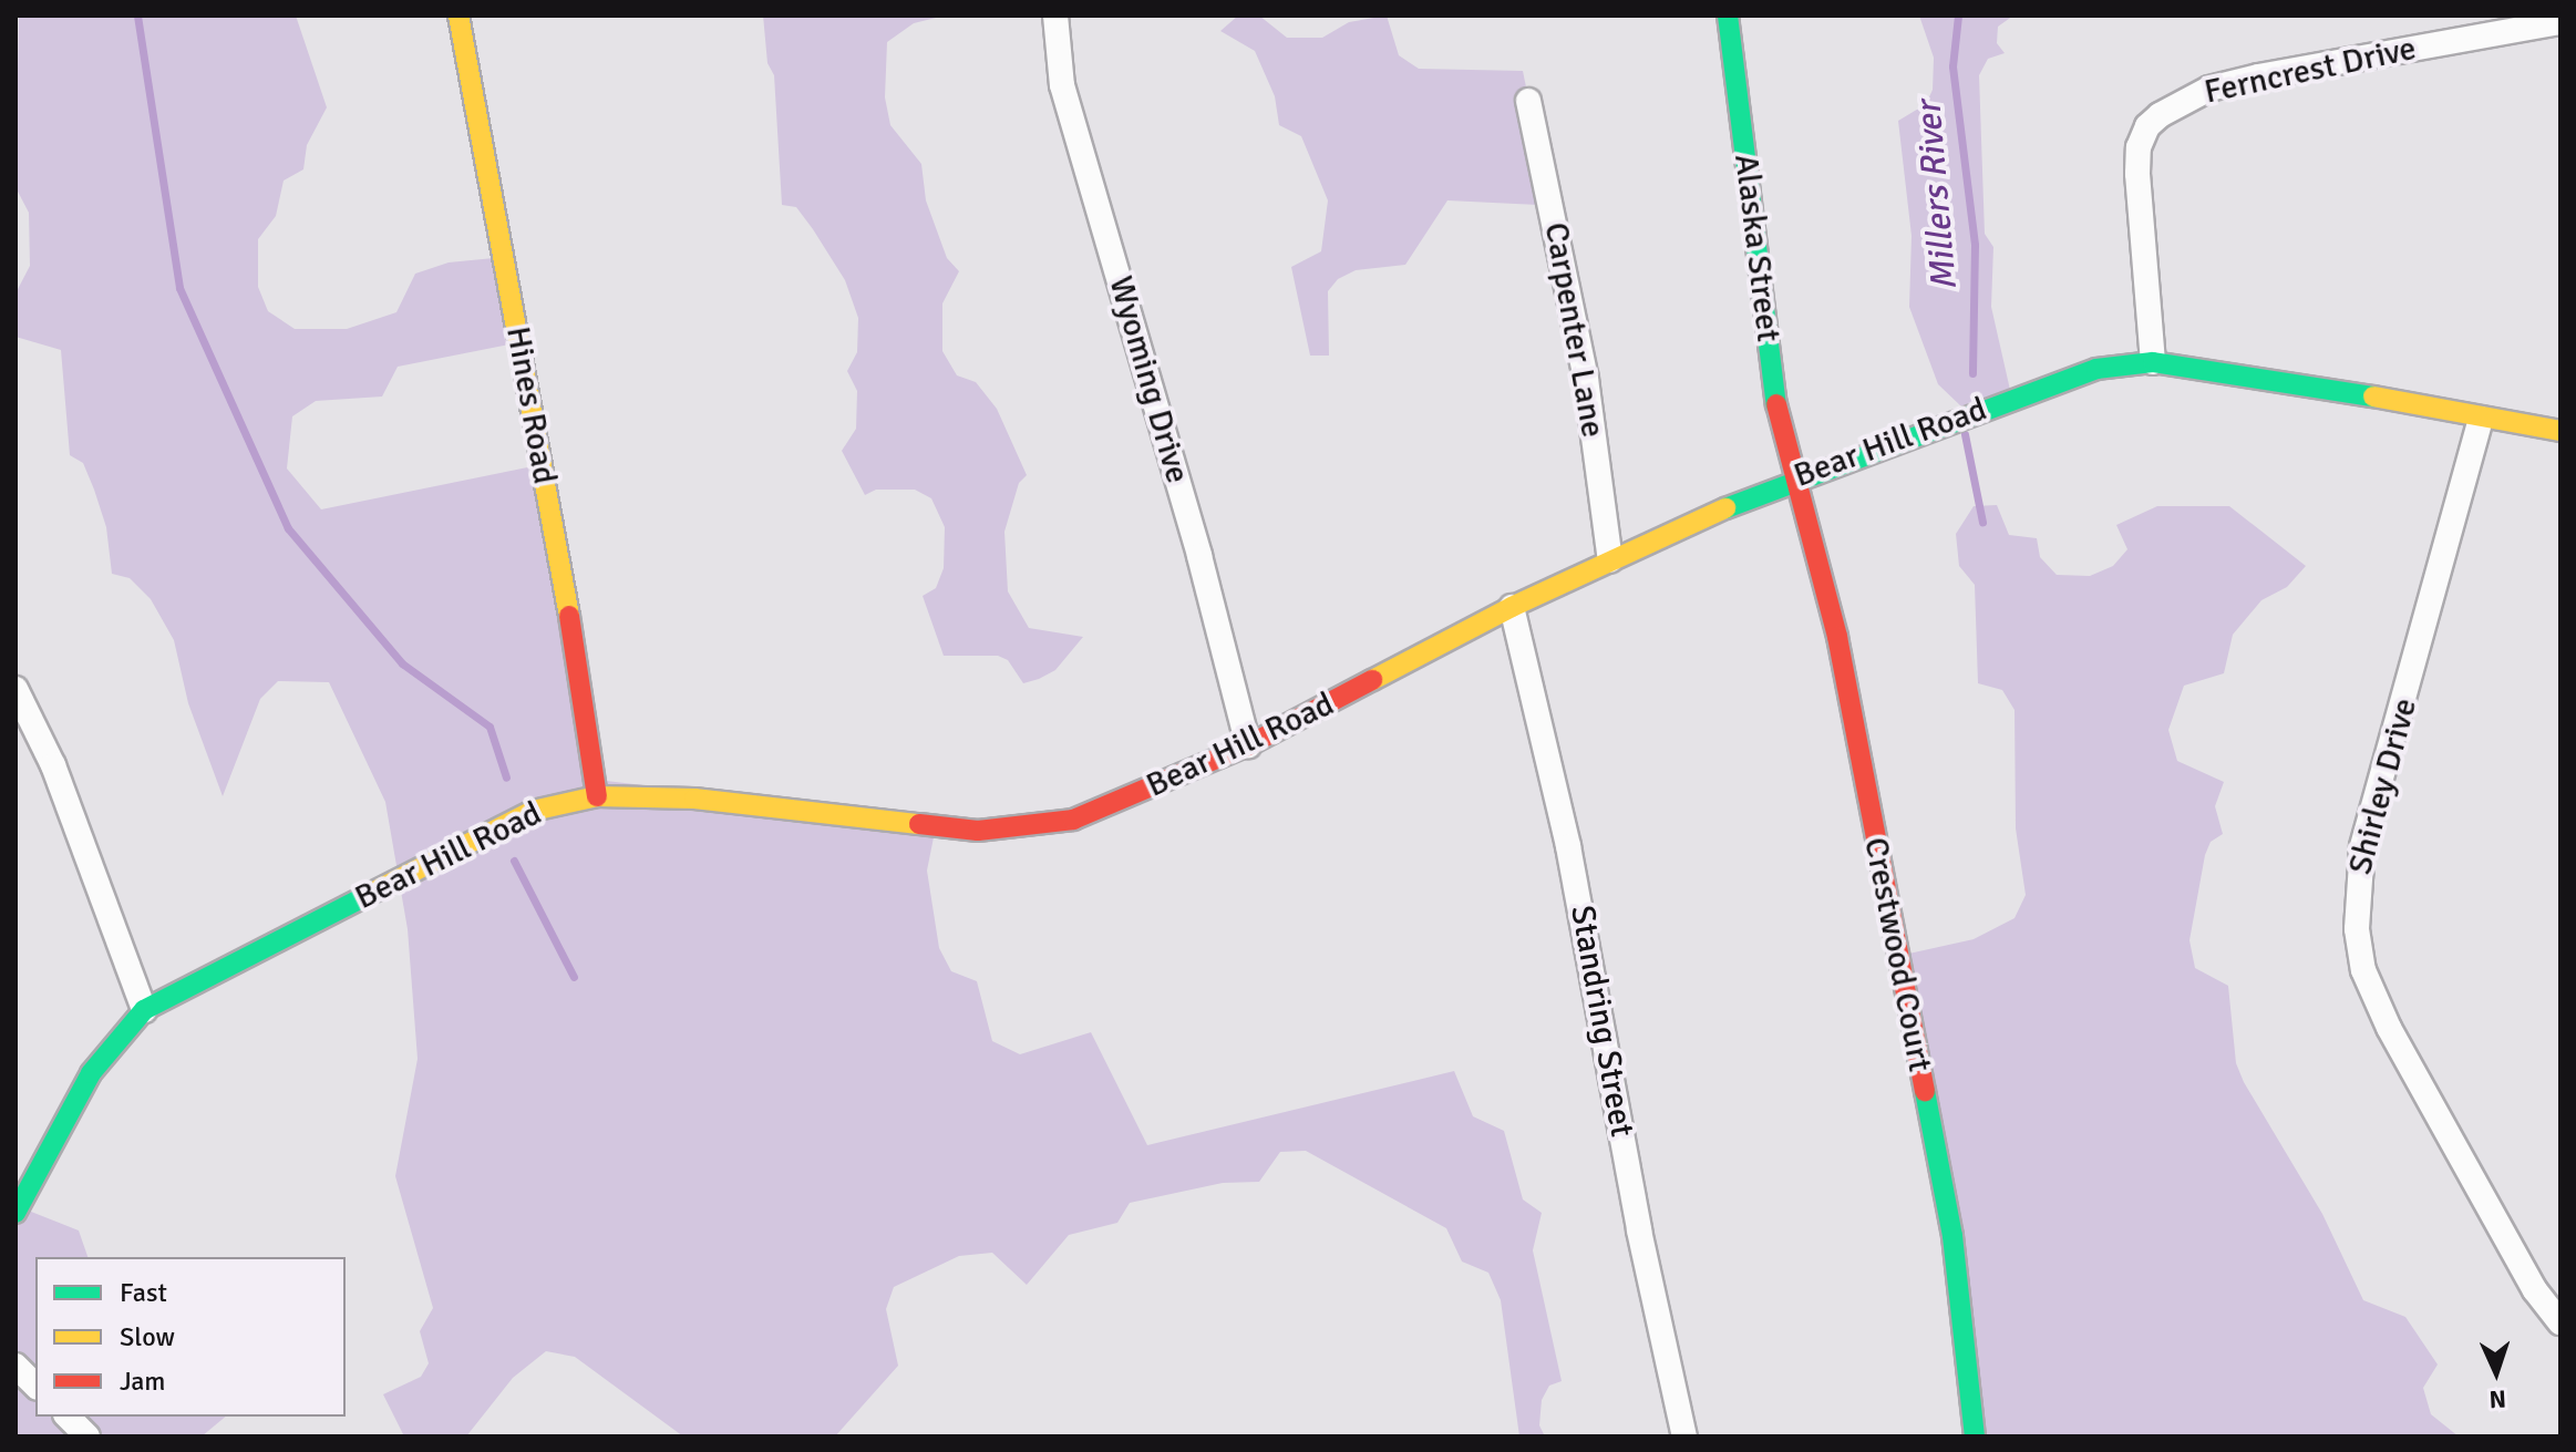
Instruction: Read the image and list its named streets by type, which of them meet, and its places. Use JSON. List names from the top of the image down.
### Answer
{
  "streets": {
    "street": [
      "Ferncrest Drive",
      "Alaska Street",
      "Carpenter Lane",
      "Wyoming Drive",
      "Hines Road",
      "Bear Hill Road",
      "Shirley Drive",
      "Crestwood Court",
      "Standring Street"
    ]
  },
  "crossings": [
    ["Ferncrest Drive", "Bear Hill Road"],
    ["Alaska Street", "Bear Hill Road"],
    ["Alaska Street", "Crestwood Court"],
    ["Carpenter Lane", "Bear Hill Road"],
    ["Wyoming Drive", "Bear Hill Road"],
    ["Hines Road", "Bear Hill Road"],
    ["Bear Hill Road", "Shirley Drive"],
    ["Bear Hill Road", "Crestwood Court"],
    ["Bear Hill Road", "Standring Street"]
  ],
  "water": ["Millers River"],
  "legend": ["Fast", "Slow", "Jam"],
  "north": "bottom"
}
